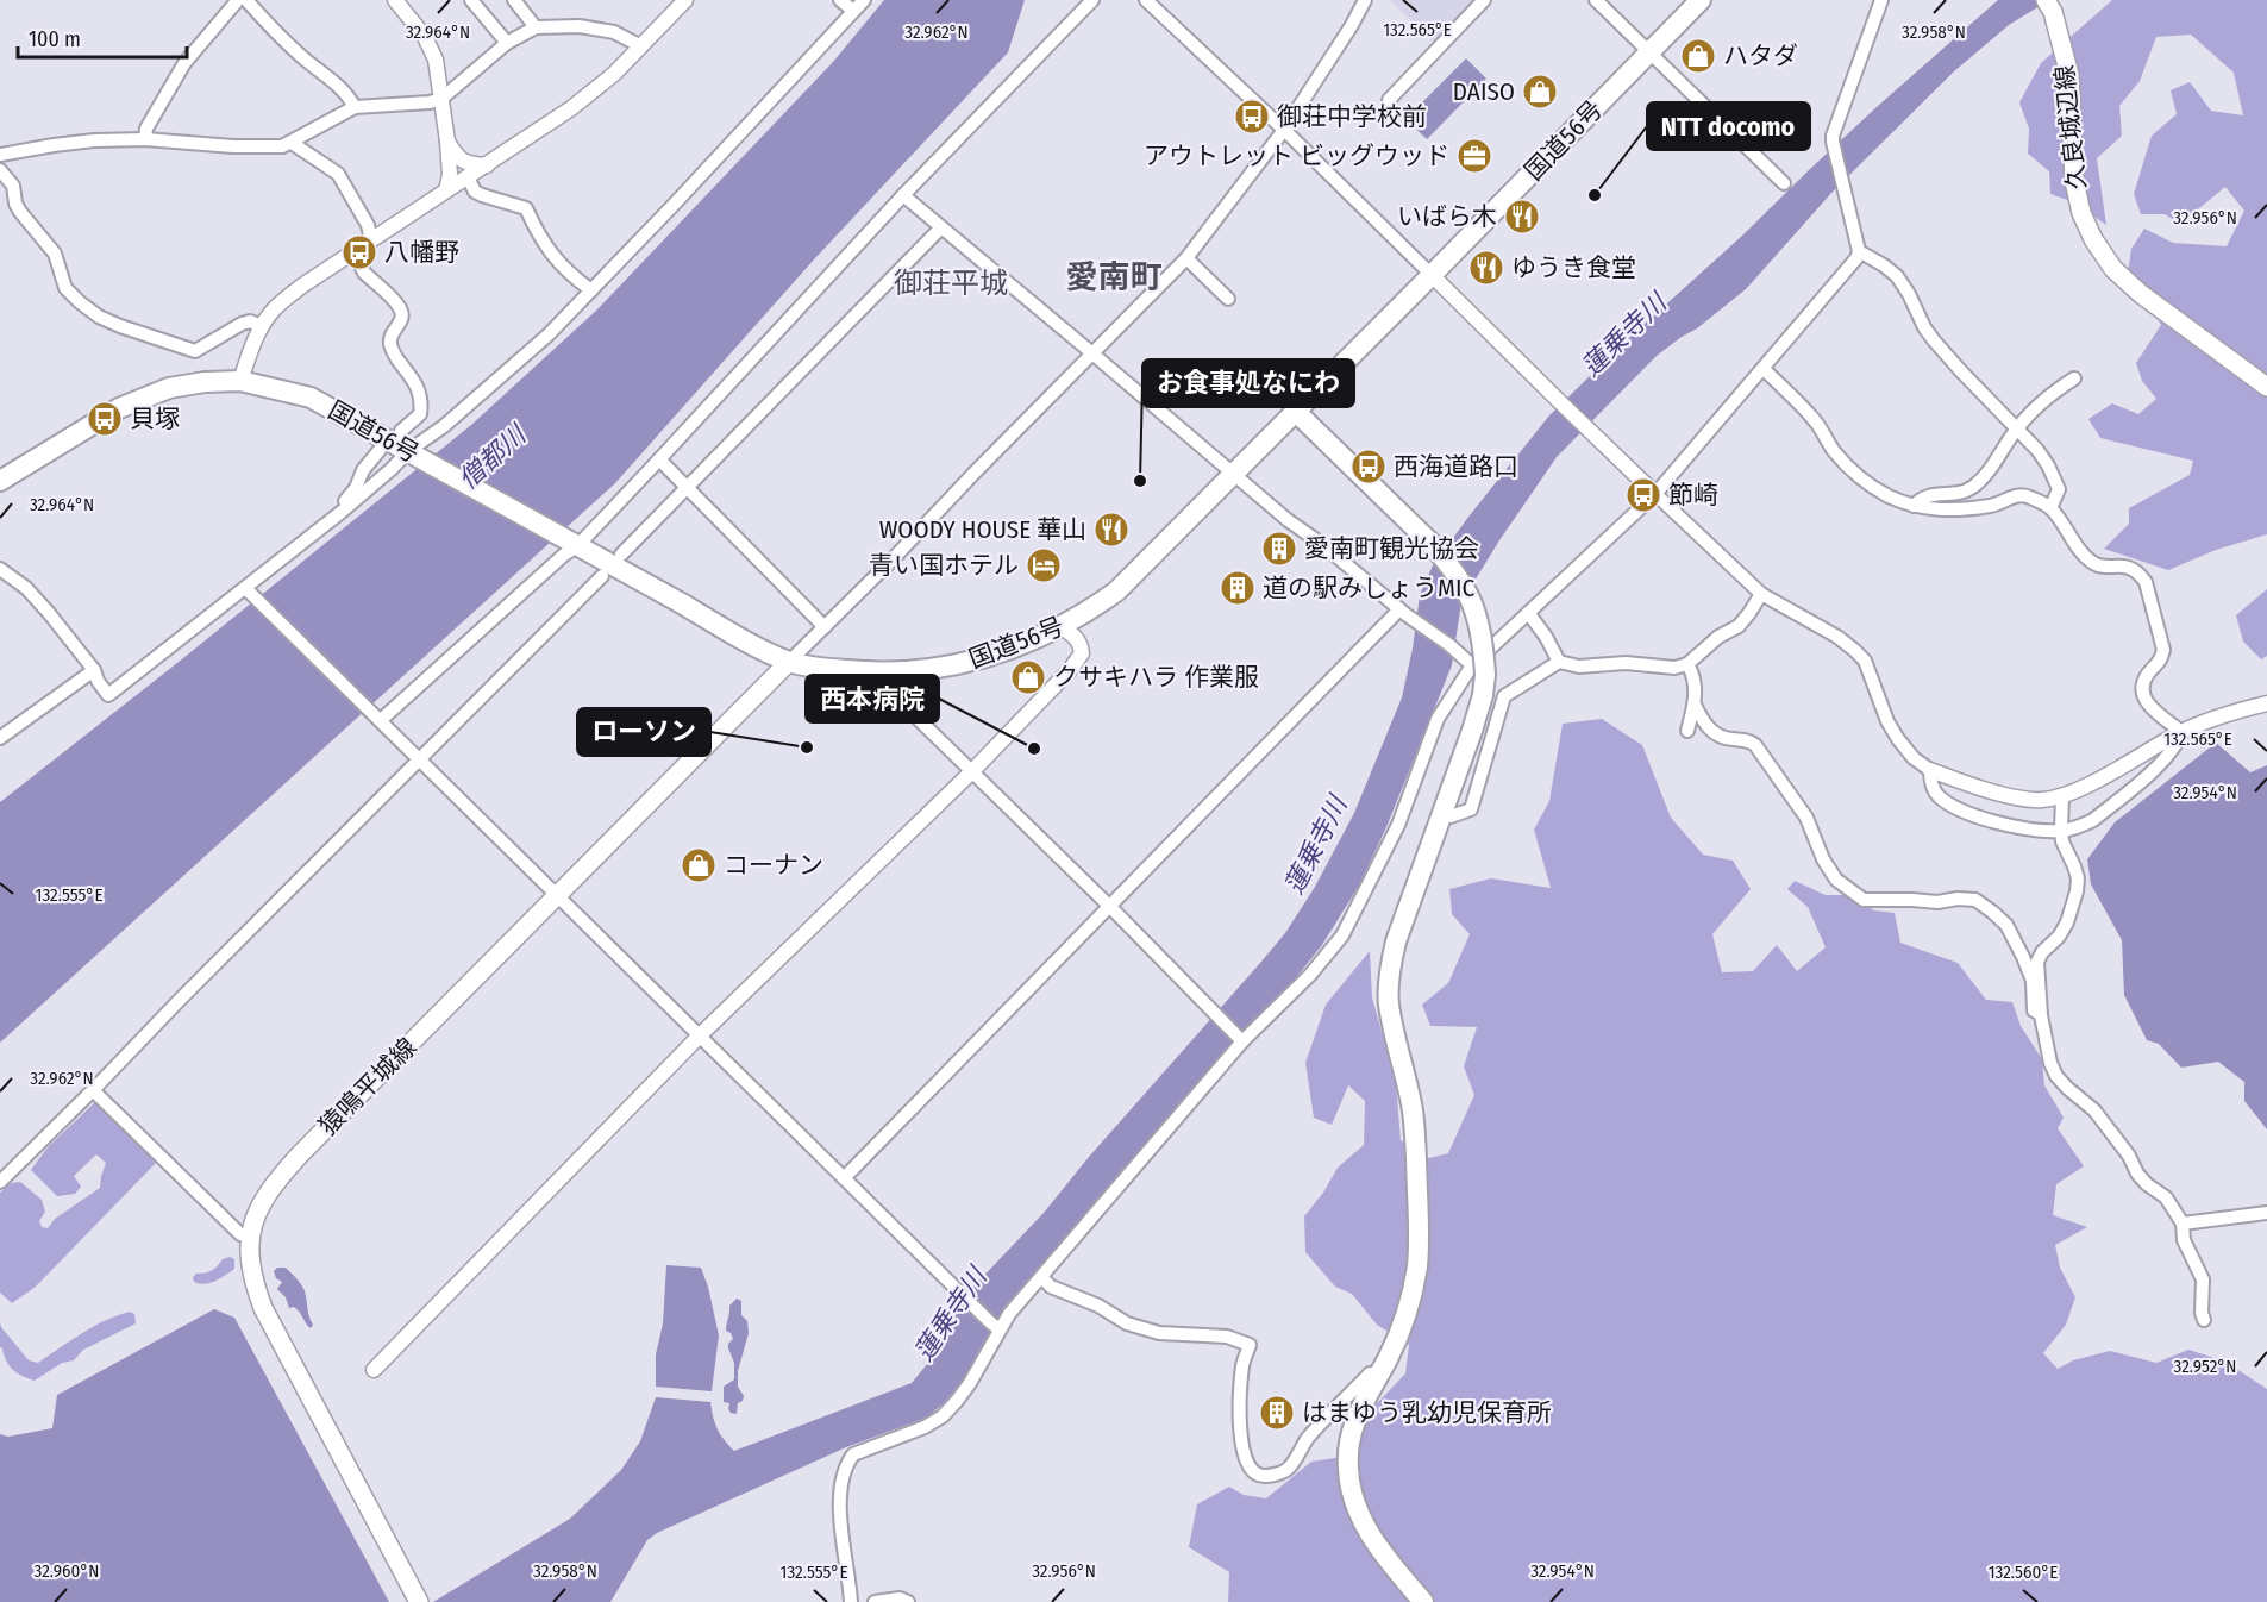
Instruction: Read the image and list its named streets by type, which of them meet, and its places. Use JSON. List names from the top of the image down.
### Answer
{
  "streets": {
    "main road": ["久良城辺線", "国道56号", "猿鳴平城線"]
  },
  "crossings": [
    ["国道56号", "猿鳴平城線"]
  ],
  "districts": ["愛南町", "御荘平城"],
  "water": ["蓮乗寺川", "僧都川"],
  "places": {
    "shop": [
      "ハタダ",
      "DAISO",
      "クサキハラ 作業服",
      "コーナン"
    ],
    "bus stop": [
      "御荘中学校前",
      "八幡野",
      "貝塚",
      "西海道路口",
      "節崎"
    ],
    "office": ["アウトレット ビッグウッド"],
    "other": [
      "NTT docomo",
      "お食事処なにわ",
      "ローソン",
      "西本病院"
    ],
    "restaurant": ["いばら木", "ゆうき食堂", "WOODY HOUSE 華山"],
    "building": ["愛南町観光協会", "道の駅みしょうMIC", "はまゆう乳幼児保育所"],
    "hotel": ["青い国ホテル"]
  },
  "scale_bar": "100 m",
  "coordinates": [
    "132.565°E",
    "32.964°N",
    "32.962°N",
    "32.958°N",
    "32.956°N",
    "32.954°N",
    "132.555°E",
    "32.952°N",
    "32.960°N",
    "132.560°E"
  ]
}
